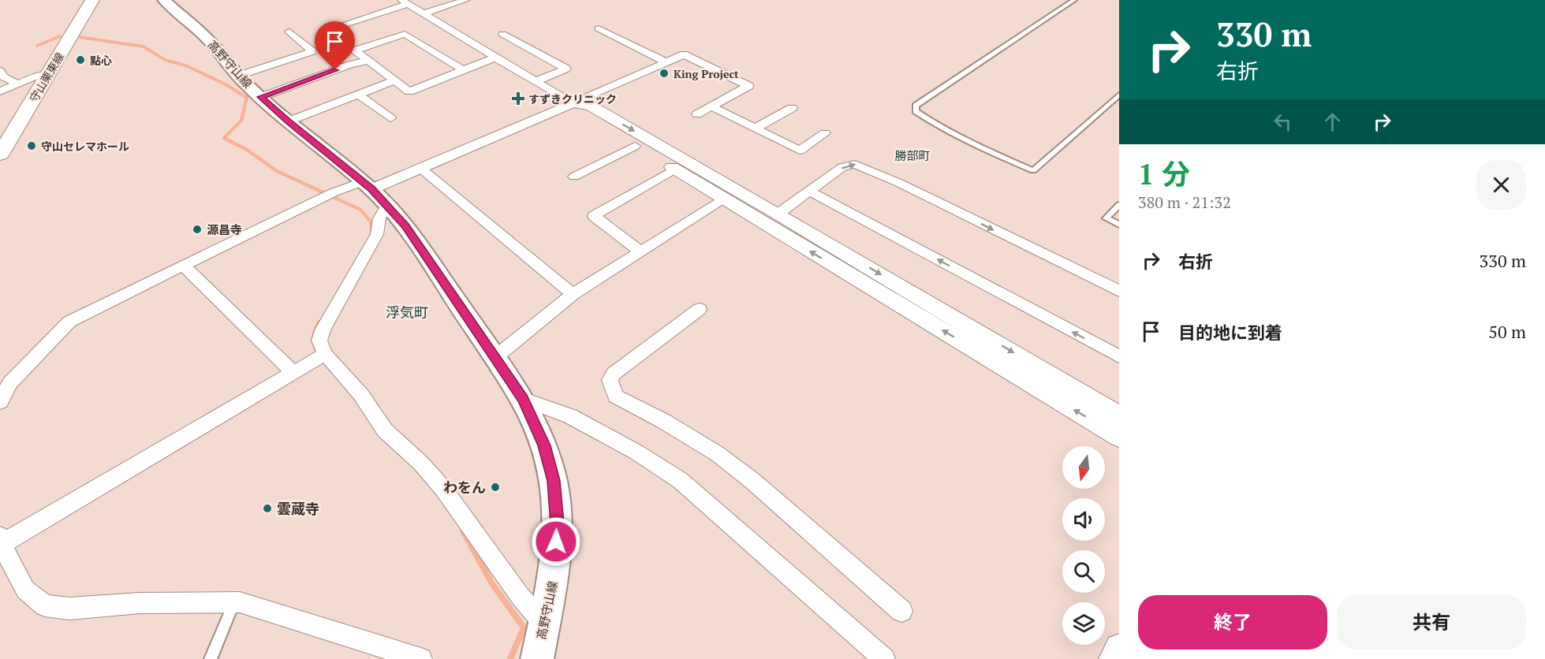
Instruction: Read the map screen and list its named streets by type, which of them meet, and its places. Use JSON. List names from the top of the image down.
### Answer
{
  "streets": {
    "main road": ["高野守山線", "守山栗東線"]
  },
  "districts": ["勝部町", "浮気町"],
  "places": {
    "other": [
      "點心",
      "King Project",
      "守山セレマホール",
      "源昌寺",
      "わをん",
      "雲蔵寺"
    ],
    "health": ["すずきクリニック"]
  },
  "north": "bottom",
  "page": {
    "turn": ["330 m", "右折"],
    "heading": ["1 分", "380 m · 21:32"],
    "list": [
      {
        "name": "右折",
        "value": "330 m"
      },
      {
        "name": "目的地に到着",
        "value": "50 m"
      }
    ],
    "buttons": ["終了", "共有"]
  }
}
